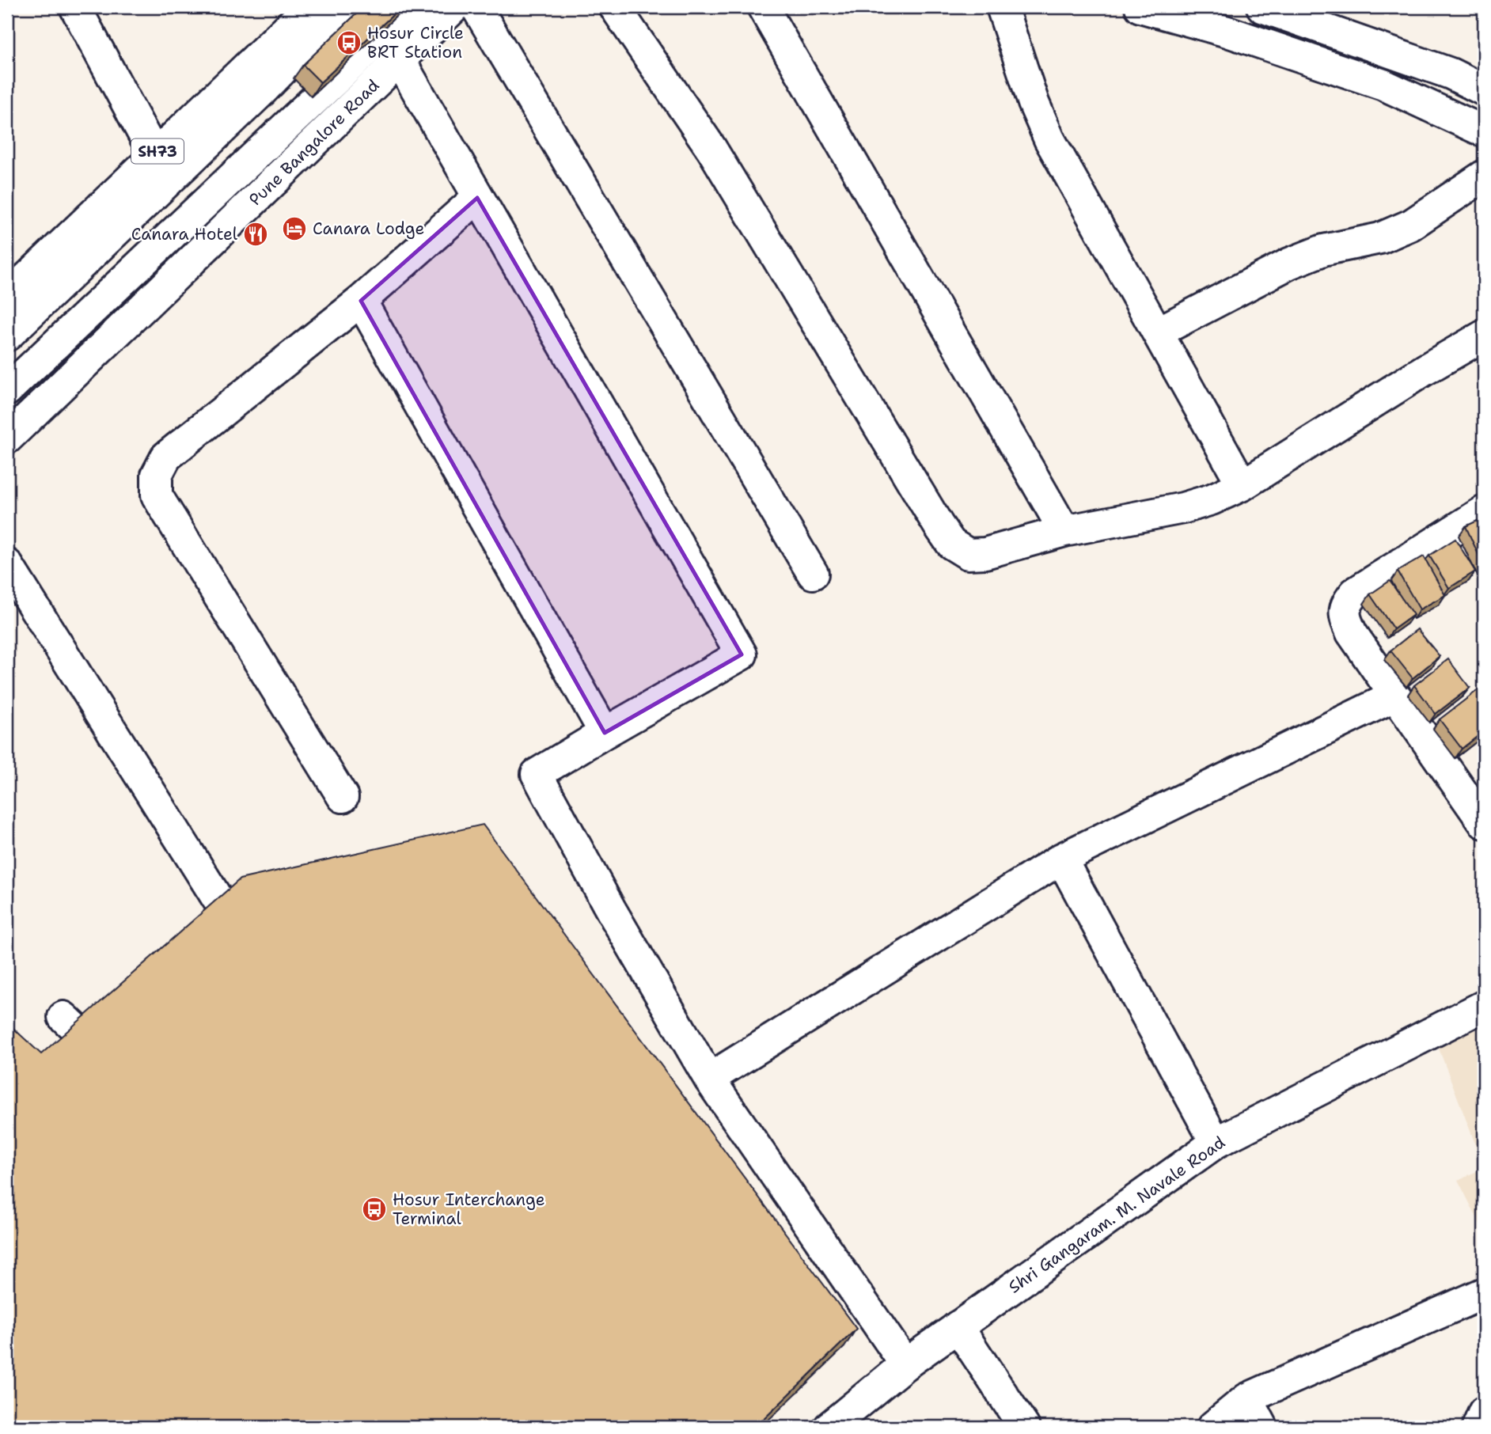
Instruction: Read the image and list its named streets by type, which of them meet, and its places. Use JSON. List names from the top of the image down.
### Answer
{
  "streets": {
    "street": ["Pune Bangalore Road", "SH73", "Shri Gangaram. M. Navale Road"]
  },
  "places": {
    "bus stop": ["Hosur Circle BRT Station", "Hosur Interchange Terminal"],
    "hotel": ["Canara Lodge"],
    "restaurant": ["Canara Hotel"]
  }
}
